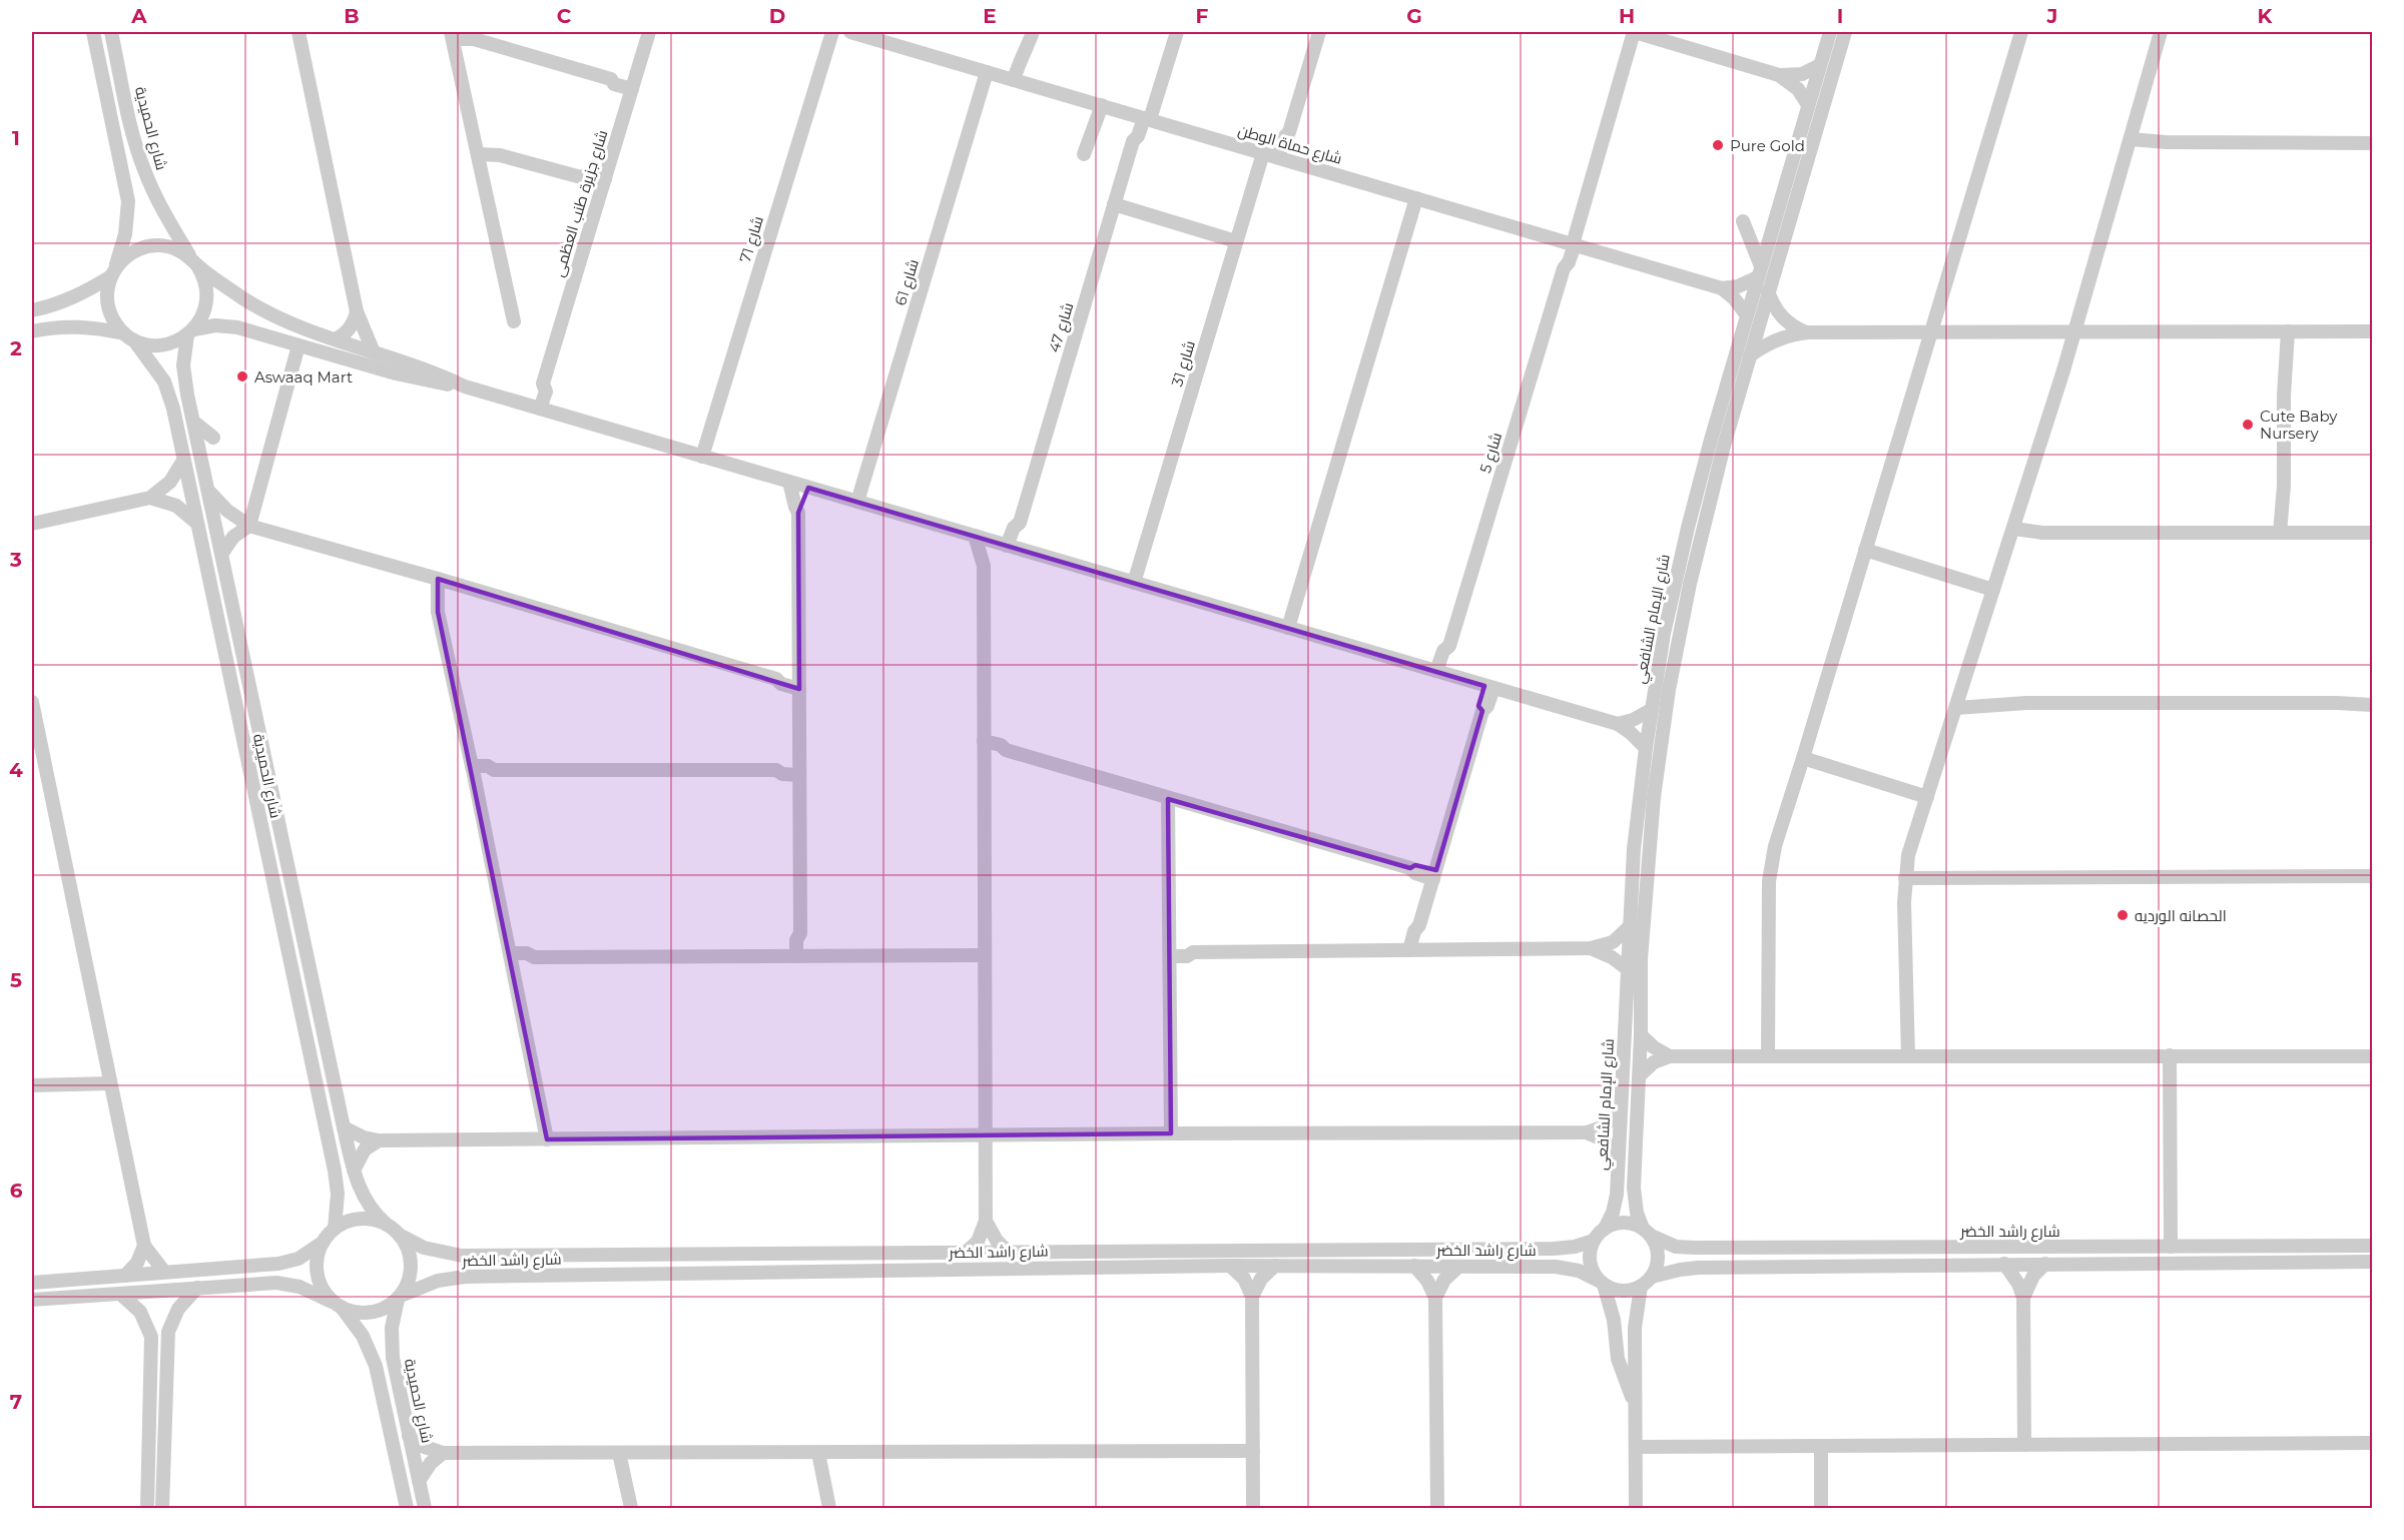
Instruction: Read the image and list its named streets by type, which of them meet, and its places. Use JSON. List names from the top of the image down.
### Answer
{
  "streets": {
    "street": [
      "شارع الحميدية",
      "شارع حماة الوطن",
      "شارع جزيرة طنب العظمى",
      "شارع 71",
      "شارع 61",
      "شارع 47",
      "شارع 31",
      "شارع 5",
      "شارع الإمام الشافعي",
      "شارع راشد الخضر"
    ]
  },
  "crossings": [
    ["شارع الحميدية", "شارع راشد الخضر"],
    ["شارع حماة الوطن", "شارع 61"],
    ["شارع حماة الوطن", "شارع 47"],
    ["شارع حماة الوطن", "شارع 31"],
    ["شارع حماة الوطن", "شارع 5"],
    ["شارع حماة الوطن", "شارع الإمام الشافعي"],
    ["شارع الإمام الشافعي", "شارع راشد الخضر"]
  ],
  "places": [
    "Pure Gold",
    "Aswaaq Mart",
    "Cute Baby Nursery",
    "الحصانه الورديه"
  ],
  "grid": {
    "columns": [
      "A",
      "B",
      "C",
      "D",
      "E",
      "F",
      "G",
      "H",
      "I",
      "J",
      "K"
    ],
    "rows": [
      "1",
      "2",
      "3",
      "4",
      "5",
      "6",
      "7"
    ]
  }
}
